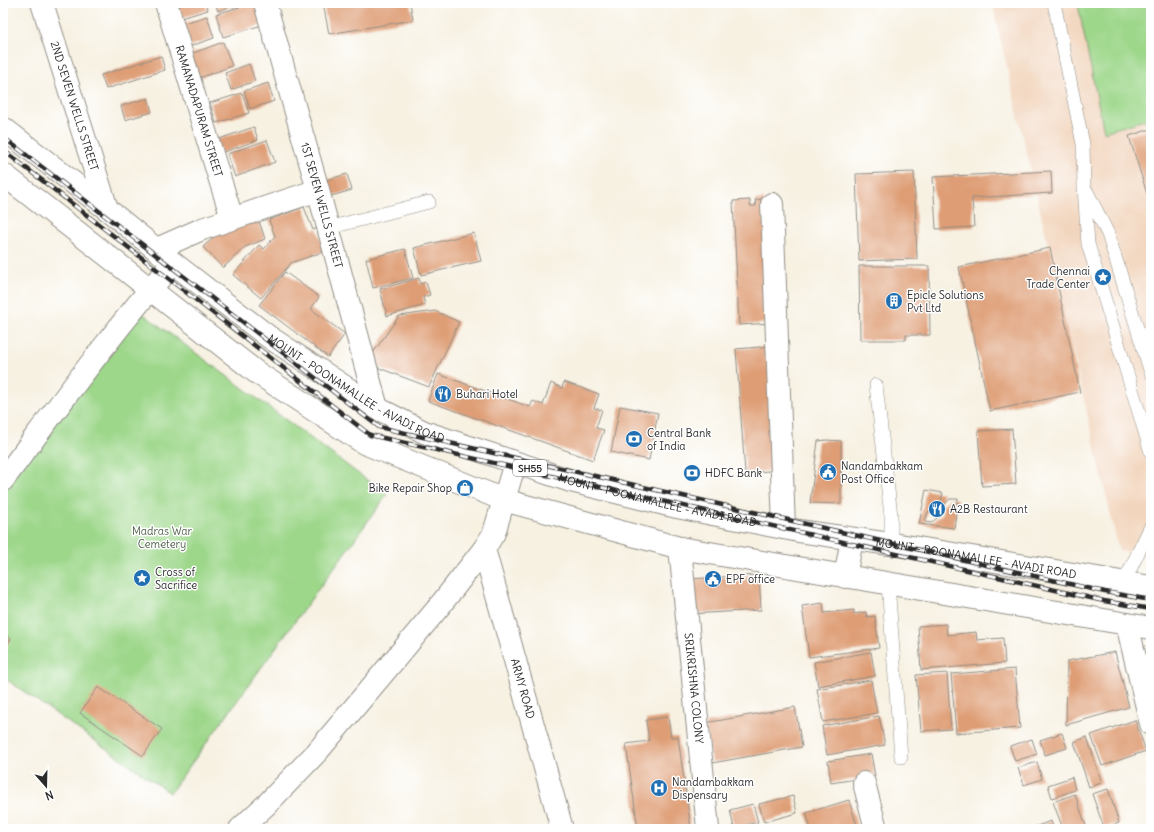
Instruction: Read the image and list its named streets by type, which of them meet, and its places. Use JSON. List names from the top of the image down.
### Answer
{
  "streets": {
    "main road": [
      "2ND SEVEN WELLS STREET",
      "RAMANADAPURAM STREET",
      "1ST SEVEN WELLS STREET",
      "MOUNT - POONAMALLEE - AVADI ROAD",
      "SH55",
      "ARMY ROAD",
      "SRIKRISHNA COLONY"
    ]
  },
  "crossings": [
    ["2ND SEVEN WELLS STREET", "MOUNT - POONAMALLEE - AVADI ROAD"],
    ["1ST SEVEN WELLS STREET", "MOUNT - POONAMALLEE - AVADI ROAD"]
  ],
  "parks": ["Madras War Cemetery"],
  "places": {
    "place": ["Chennai Trade Center", "Cross of Sacrifice"],
    "building": ["Epicle Solutions Pvt Ltd"],
    "restaurant": ["Buhari Hotel", "A2B Restaurant"],
    "bank": ["Central Bank of India", "HDFC Bank"],
    "public building": ["Nandambakkam Post Office", "EPF office"],
    "shop": ["Bike Repair Shop"],
    "hospital": ["Nandambakkam Dispensary"]
  },
  "north": "bottom"
}
